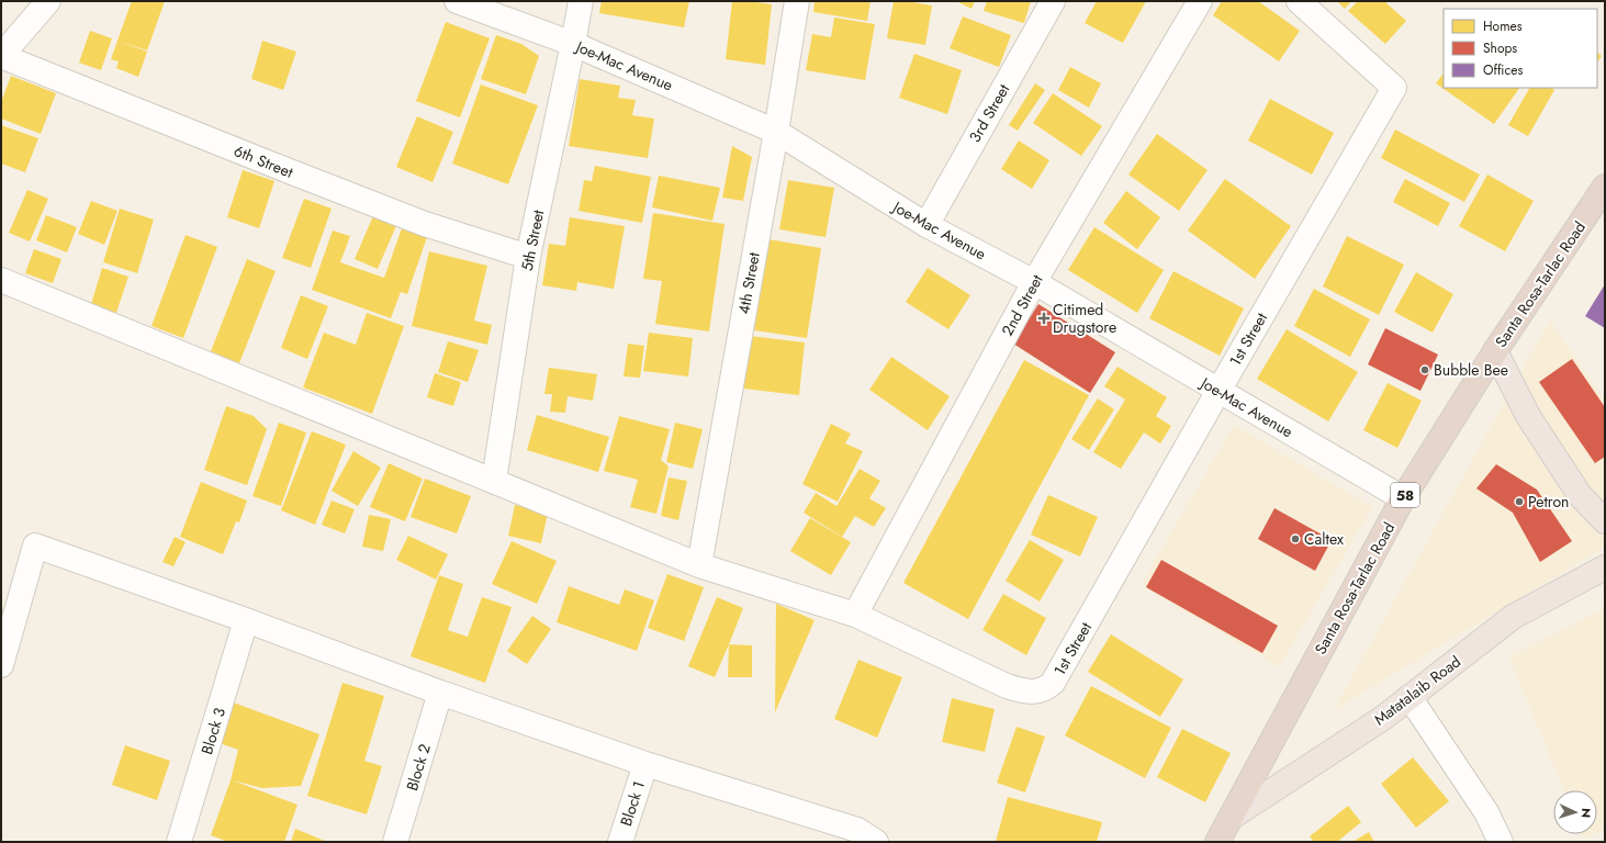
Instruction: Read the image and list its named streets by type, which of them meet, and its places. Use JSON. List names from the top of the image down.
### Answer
{
  "streets": {
    "highway": ["Santa Rosa-Tarlac Road", "58"],
    "main road": ["Matatalaib Road"],
    "street": [
      "Joe-Mac Avenue",
      "3rd Street",
      "6th Street",
      "5th Street",
      "4th Street",
      "2nd Street",
      "1st Street",
      "Block 3",
      "Block 2",
      "Block 1"
    ]
  },
  "crossings": [
    ["Joe-Mac Avenue", "3rd Street"],
    ["Joe-Mac Avenue", "5th Street"],
    ["Joe-Mac Avenue", "4th Street"],
    ["Joe-Mac Avenue", "Santa Rosa-Tarlac Road"],
    ["Joe-Mac Avenue", "2nd Street"],
    ["Joe-Mac Avenue", "1st Street"],
    ["6th Street", "5th Street"],
    ["Santa Rosa-Tarlac Road", "Matatalaib Road"],
    ["2nd Street", "1st Street"]
  ],
  "places": {
    "health": ["Citimed Drugstore"],
    "other": ["Bubble Bee", "Petron", "Caltex"]
  },
  "legend": ["Homes", "Shops", "Offices"],
  "north": "right"
}
